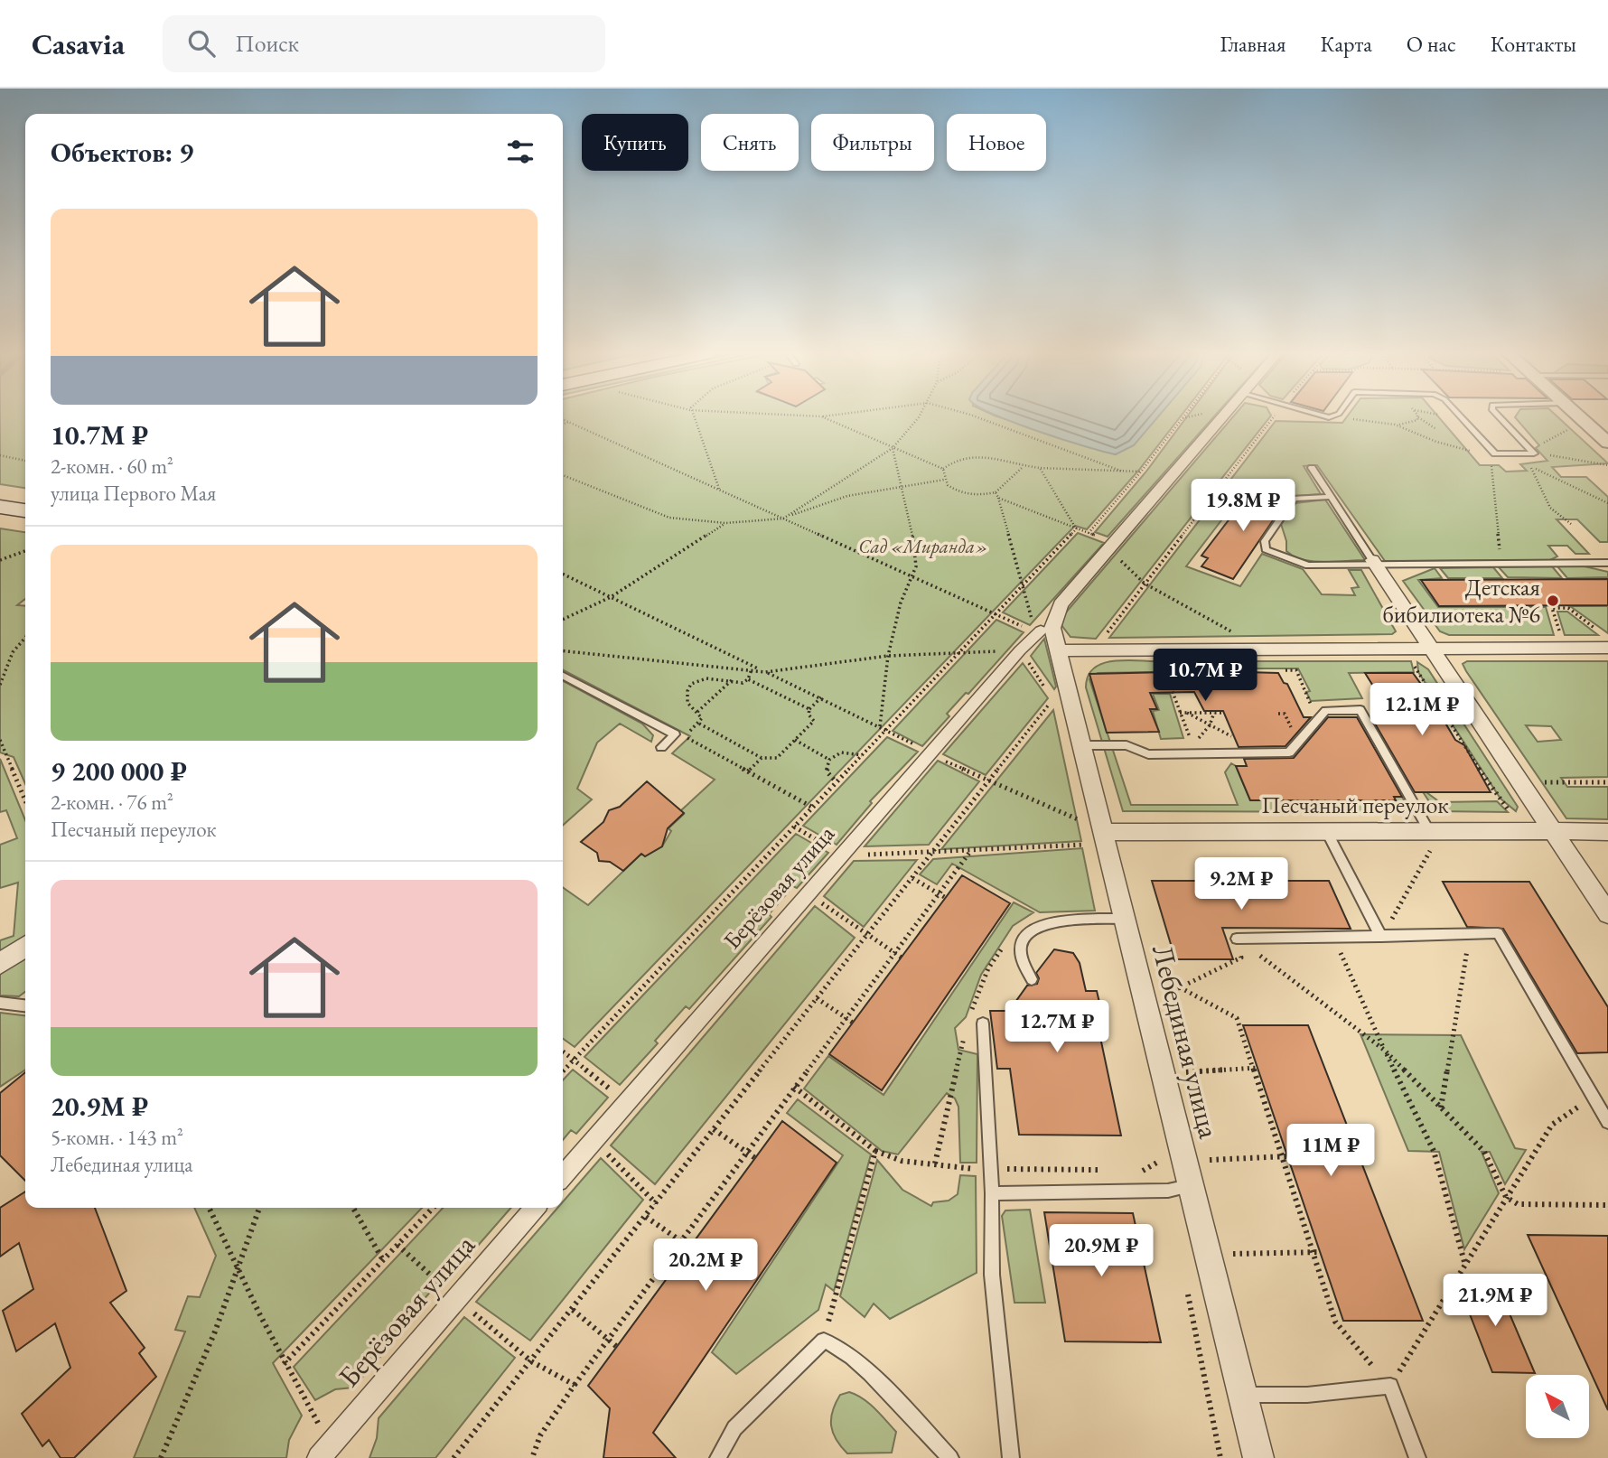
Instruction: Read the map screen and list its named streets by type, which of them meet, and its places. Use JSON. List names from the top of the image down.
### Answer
{
  "streets": {
    "street": ["Песчаный переулок", "Берёзовая улица", "Лебединая улица"]
  },
  "crossings": [
    ["Песчаный переулок", "Лебединая улица"]
  ],
  "parks": ["Сад «Миранда»"],
  "places": ["Детская бибилиотека №6"],
  "north": "top left",
  "page": {
    "header": "Casavia",
    "search": "Поиск",
    "nav": [
      "Главная",
      "Карта",
      "О нас",
      "Контакты"
    ],
    "chip": [
      "Купить",
      "Снять",
      "Фильтры",
      "Новое"
    ],
    "heading": "Объектов: 9",
    "list": [
      {
        "name": "10.7M ₽",
        "note": "2-комн. · 60 m² · улица Первого Мая"
      },
      {
        "name": "9 200 000 ₽",
        "note": "2-комн. · 76 m² · Песчаный переулок"
      },
      {
        "name": "20.9M ₽",
        "note": "5-комн. · 143 m² · Лебединая улица"
      }
    ],
    "price": [
      "19.8M ₽",
      "10.7M ₽",
      "12.1M ₽",
      "9.2M ₽",
      "12.7M ₽",
      "11M ₽",
      "20.9M ₽",
      "20.2M ₽",
      "21.9M ₽"
    ]
  }
}
